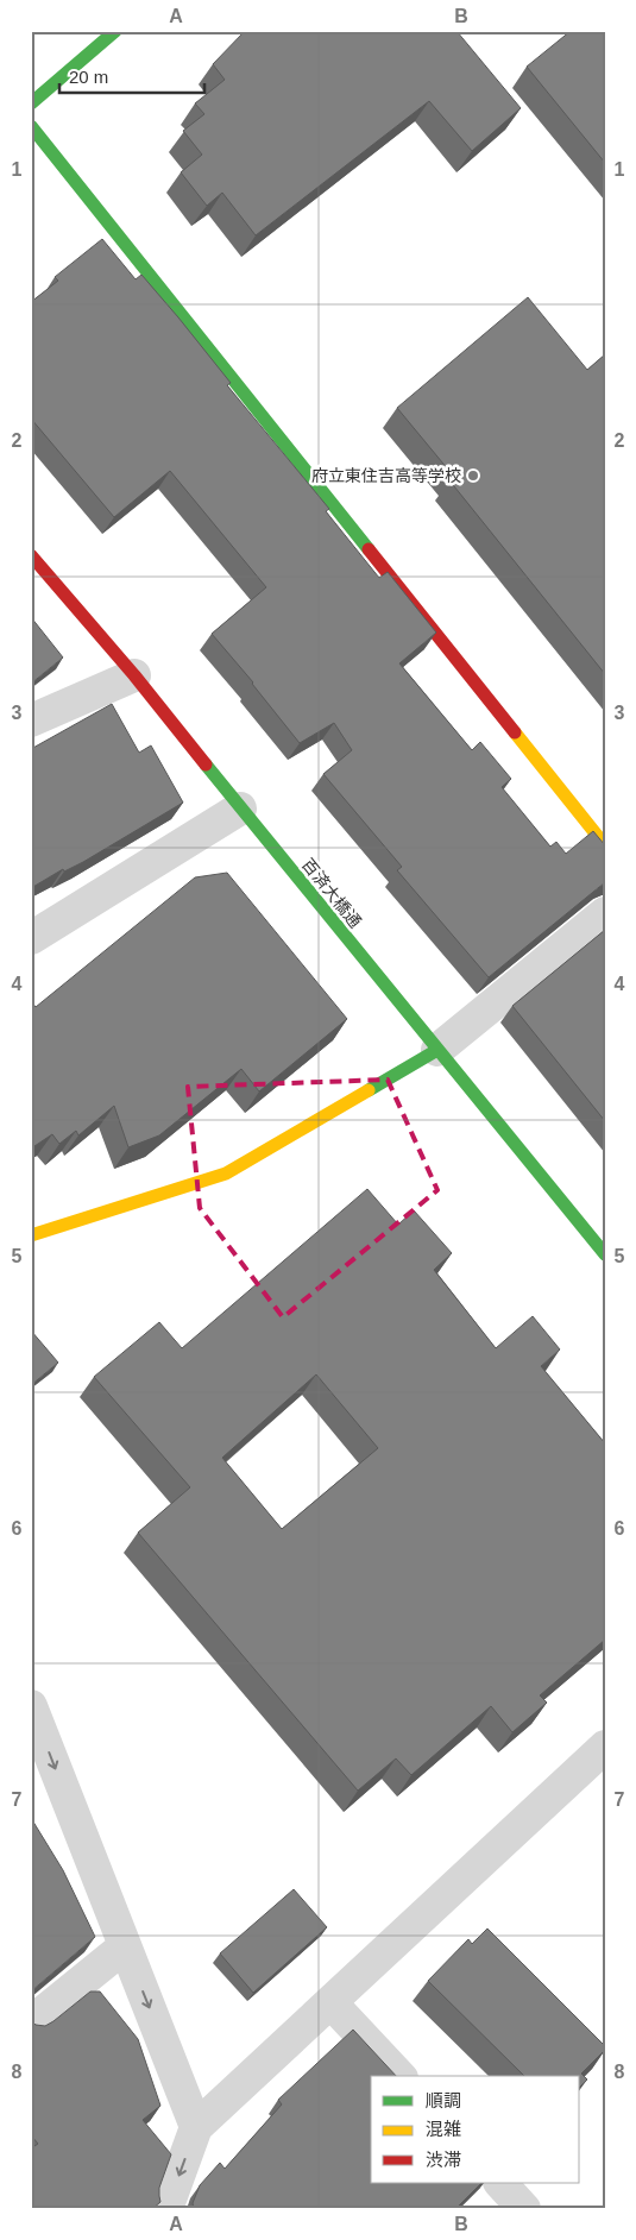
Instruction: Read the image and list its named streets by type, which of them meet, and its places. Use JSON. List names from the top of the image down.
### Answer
{
  "streets": {
    "street": ["百済大橋通"]
  },
  "places": ["府立東住吉高等学校"],
  "legend": ["順調", "混雑", "渋滞"],
  "scale_bar": "20 m",
  "grid": {
    "columns": ["A", "B"],
    "rows": [
      "1",
      "2",
      "3",
      "4",
      "5",
      "6",
      "7",
      "8"
    ]
  }
}
